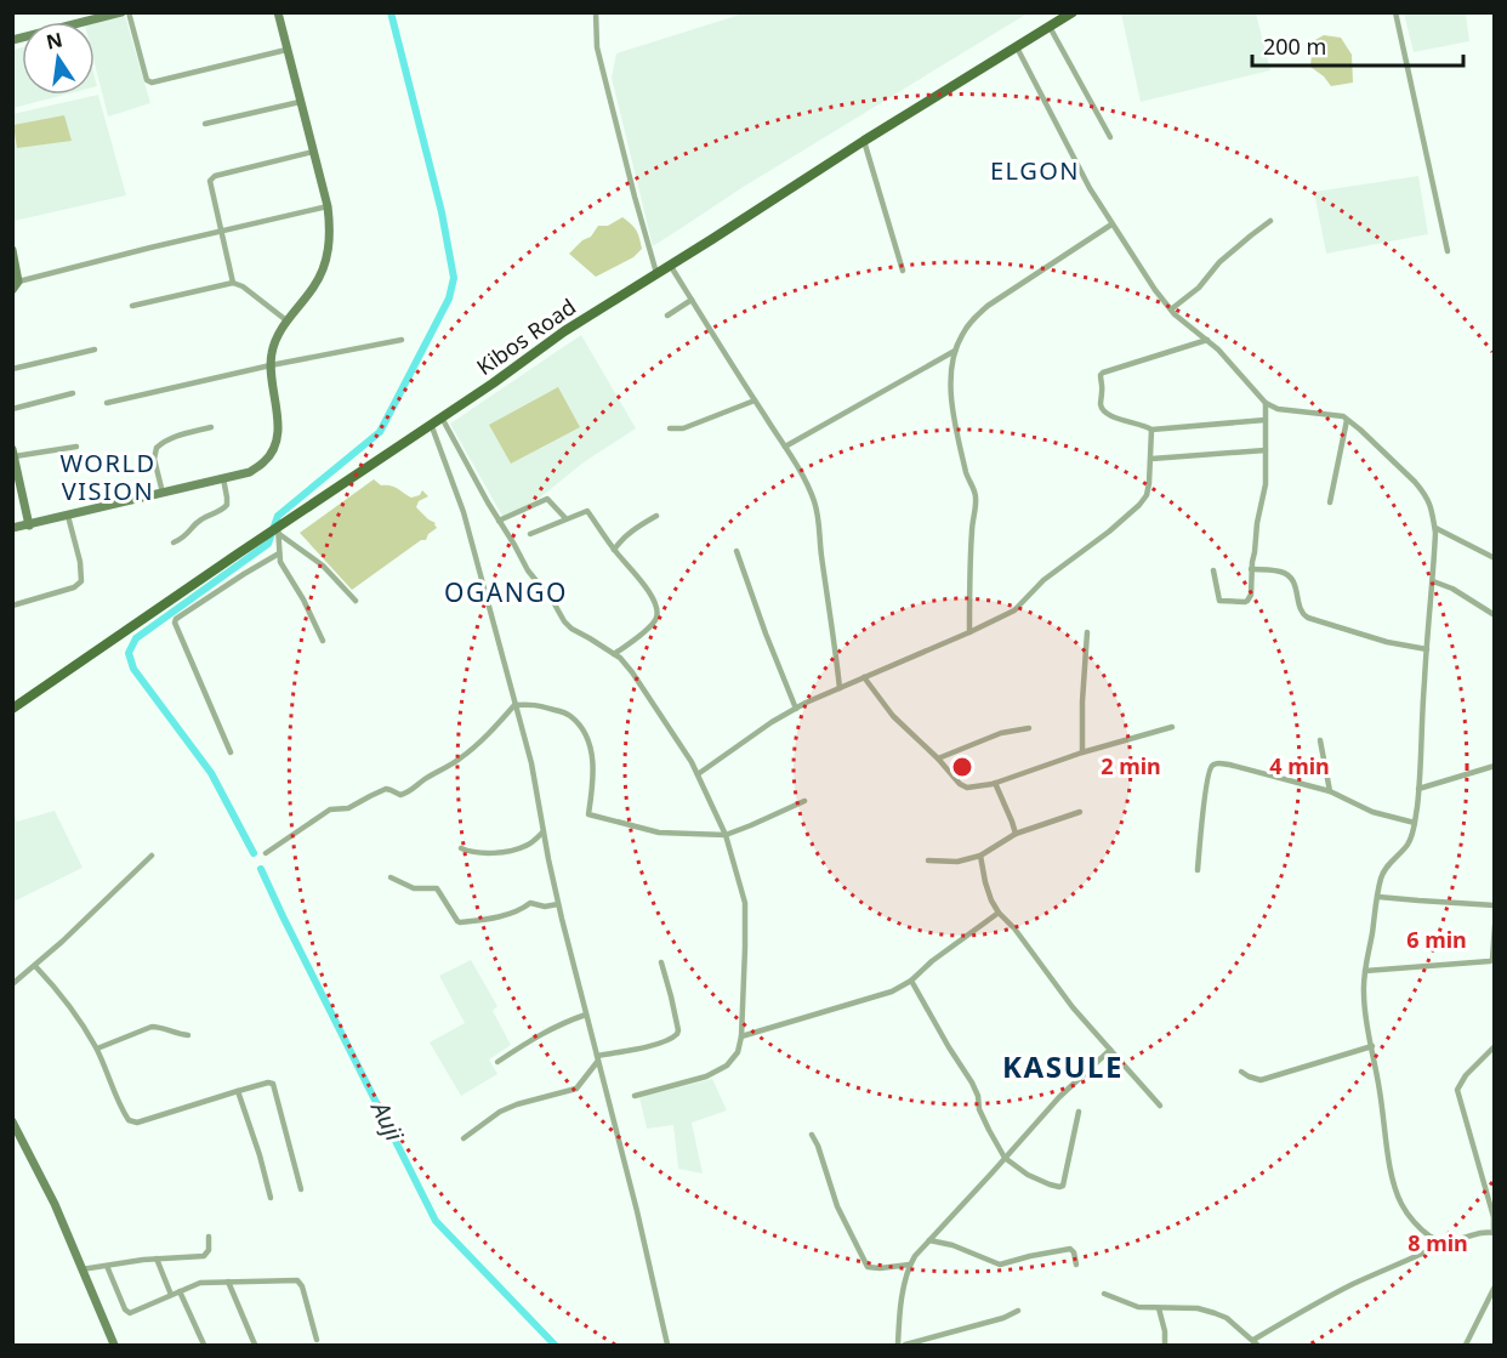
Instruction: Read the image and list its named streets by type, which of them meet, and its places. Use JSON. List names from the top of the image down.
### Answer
{
  "streets": {
    "main road": ["Kibos Road"]
  },
  "districts": [
    "ELGON",
    "WORLD VISION",
    "OGANGO",
    "KASULE"
  ],
  "water": ["Auji"],
  "scale_bar": "200 m",
  "north": "top",
  "rings": [
    "2 min",
    "4 min",
    "6 min",
    "8 min"
  ]
}
